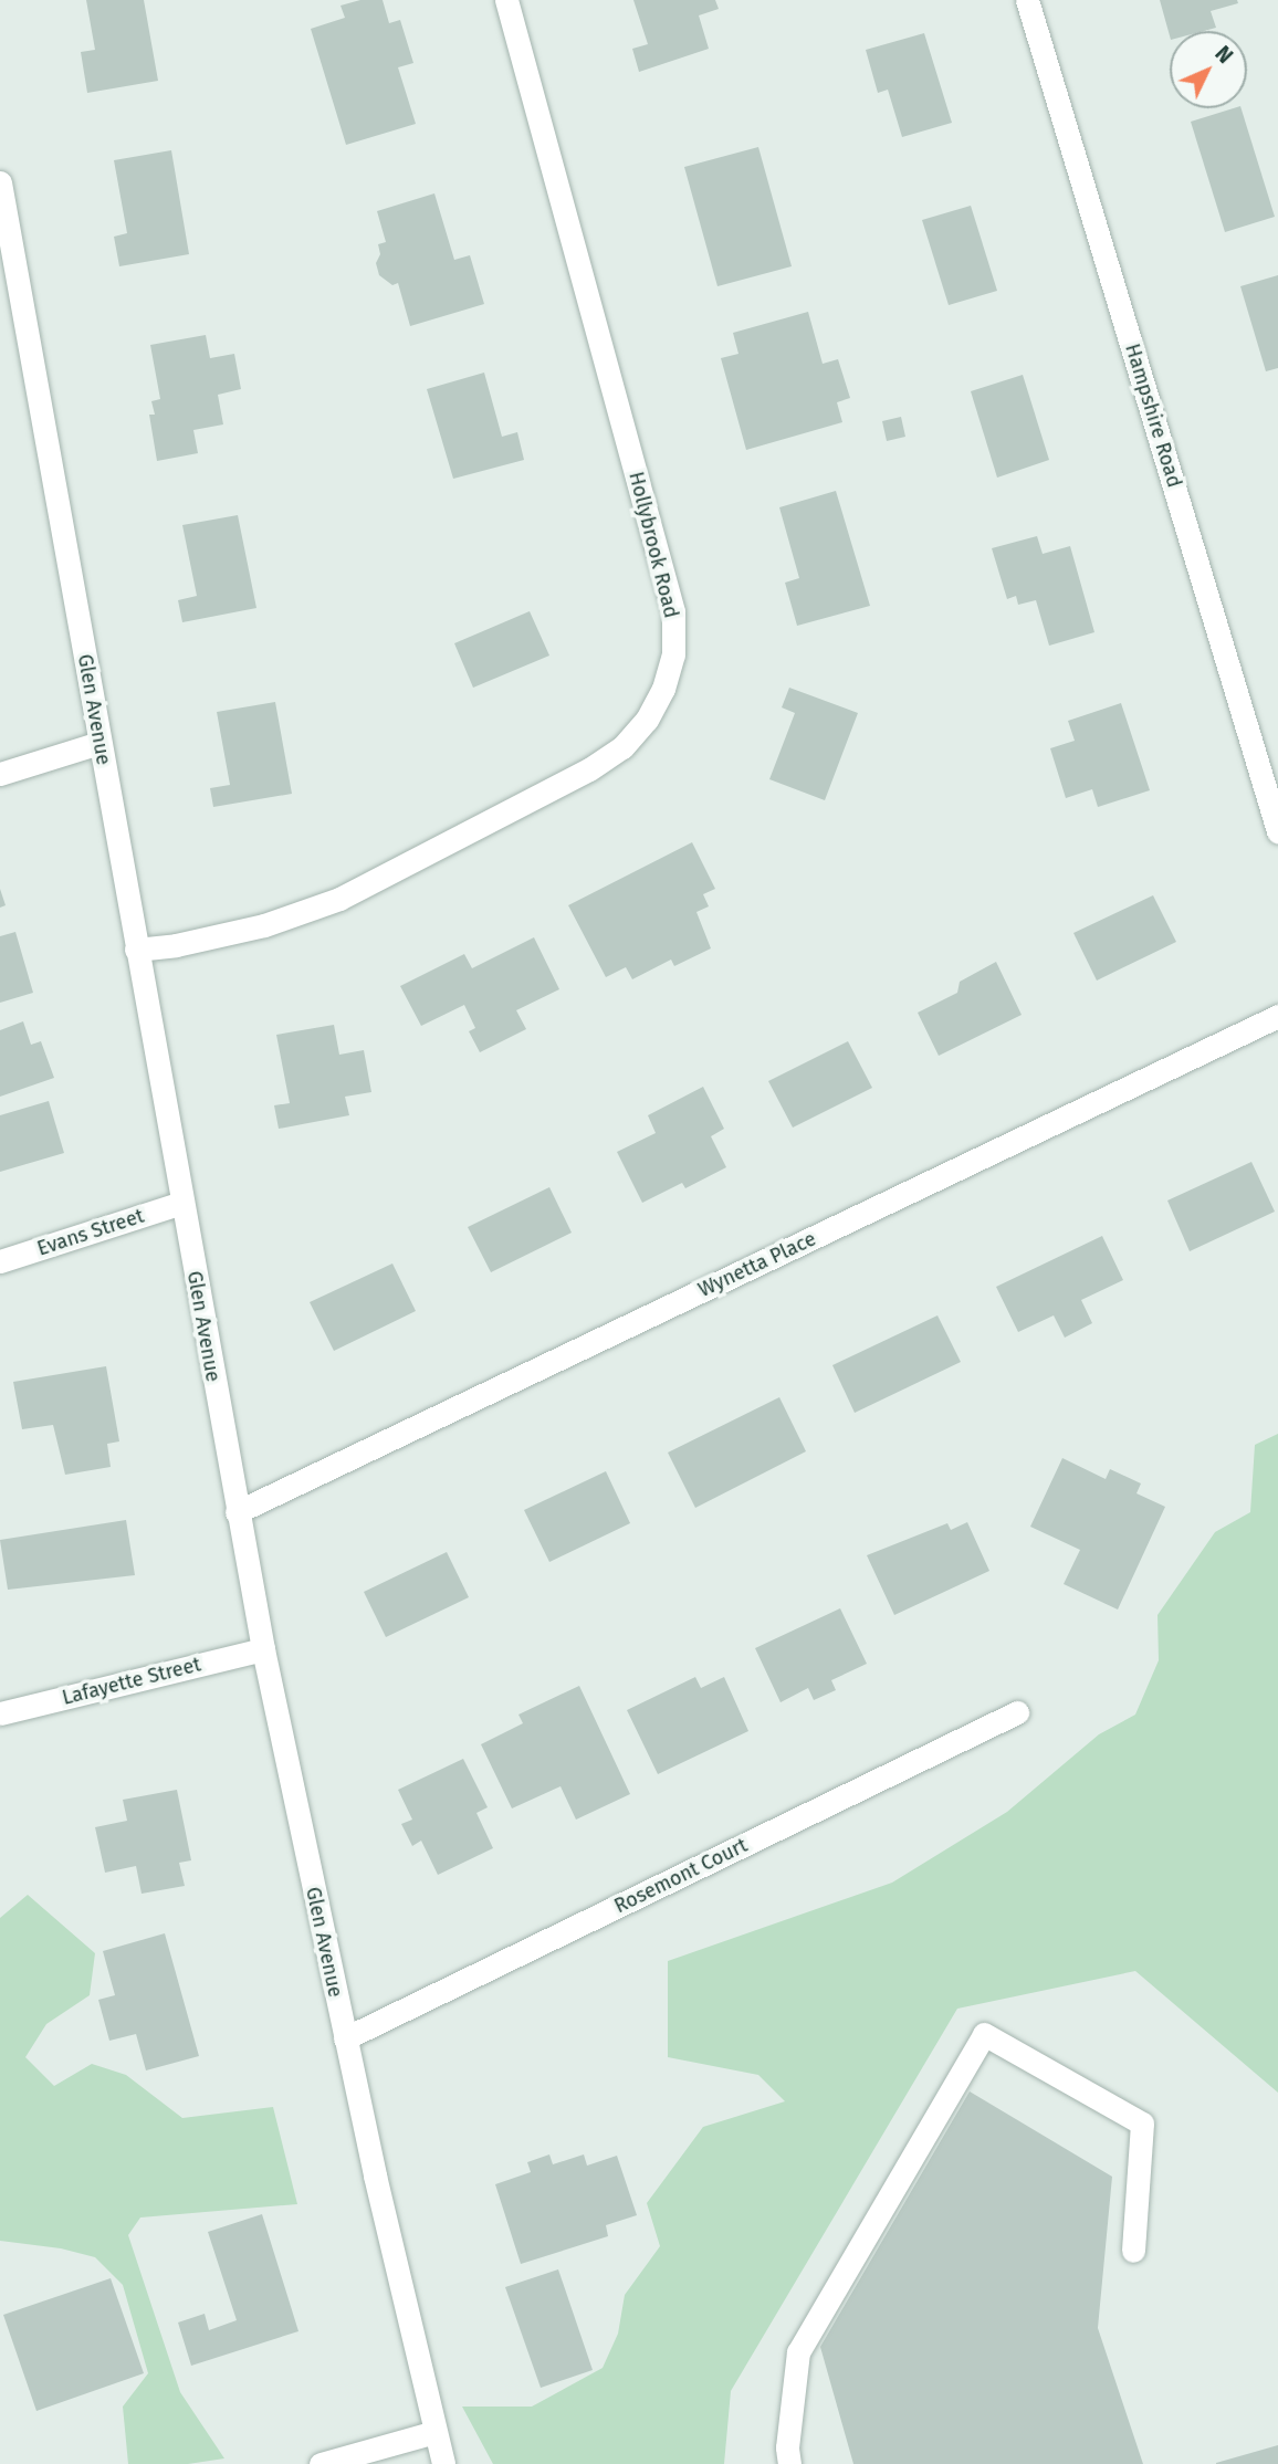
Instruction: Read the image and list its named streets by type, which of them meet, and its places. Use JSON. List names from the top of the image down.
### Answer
{
  "streets": {
    "street": [
      "Hampshire Road",
      "Hollybrook Road",
      "Glen Avenue",
      "Evans Street",
      "Wynetta Place",
      "Lafayette Street",
      "Rosemont Court"
    ]
  },
  "crossings": [
    ["Hollybrook Road", "Glen Avenue"],
    ["Glen Avenue", "Evans Street"],
    ["Glen Avenue", "Wynetta Place"],
    ["Glen Avenue", "Lafayette Street"],
    ["Glen Avenue", "Rosemont Court"]
  ],
  "north": "top right"
}
